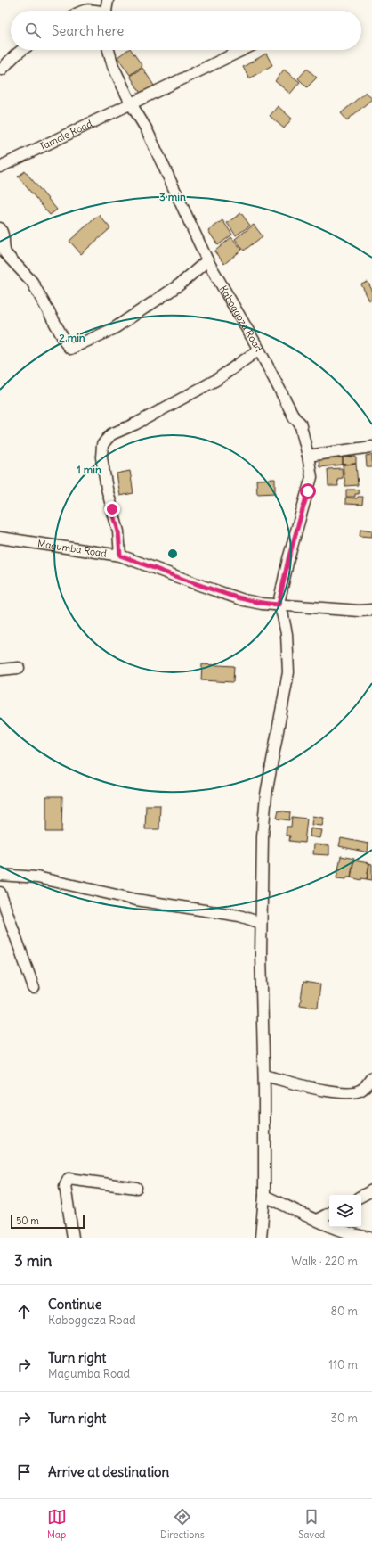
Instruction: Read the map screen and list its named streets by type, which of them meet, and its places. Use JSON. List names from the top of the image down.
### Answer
{
  "streets": {
    "street": ["Tamale Road", "Kaboggoza Road", "Magumba Road"]
  },
  "crossings": [
    ["Tamale Road", "Kaboggoza Road"],
    ["Kaboggoza Road", "Magumba Road"]
  ],
  "scale_bar": "50 m",
  "page": {
    "search": "Search here",
    "scale": "50 m",
    "heading": ["3 min", "Walk · 220 m"],
    "list": [
      ["Continue", "Kaboggoza Road", "80 m"],
      ["Turn right", "Magumba Road", "110 m"],
      ["Turn right", "30 m"],
      "Arrive at destination"
    ],
    "nav": ["Map", "Directions", "Saved"]
  },
  "rings": ["3 min", "2 min", "1 min"]
}
